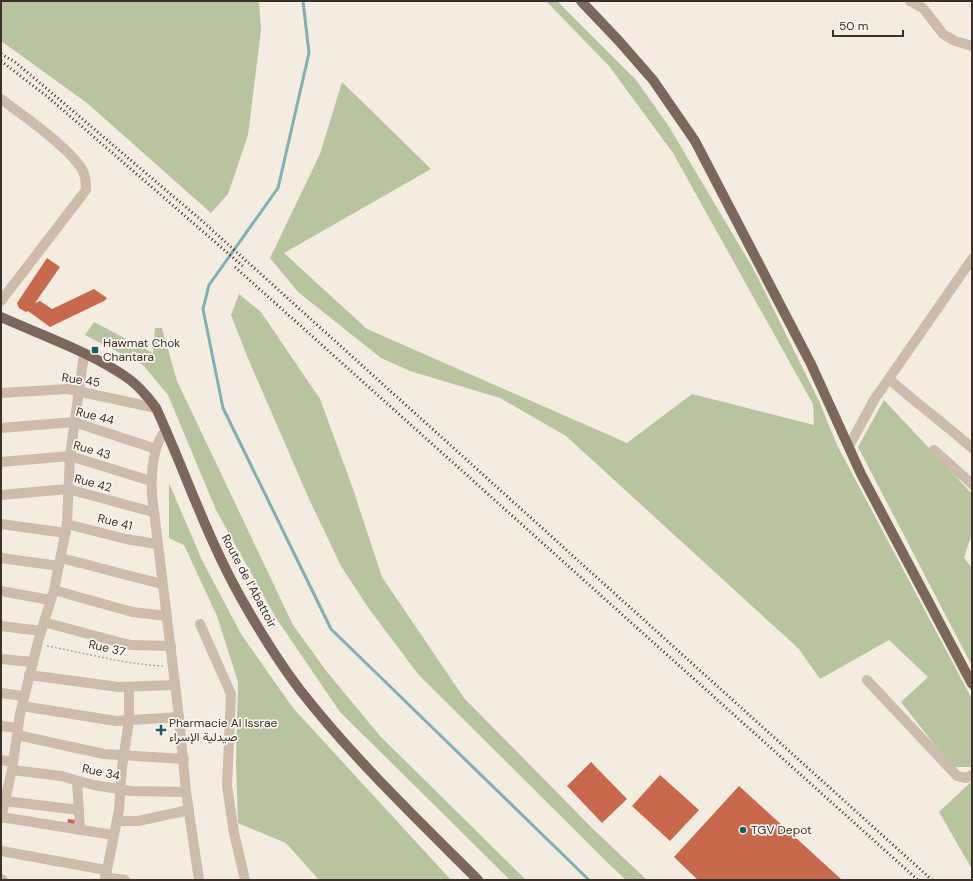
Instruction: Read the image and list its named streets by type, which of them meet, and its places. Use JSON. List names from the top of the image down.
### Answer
{
  "streets": {
    "main road": ["Route de l’Abattoir"],
    "street": [
      "Rue 45",
      "Rue 44",
      "Rue 43",
      "Rue 42",
      "Rue 41",
      "Rue 34"
    ],
    "path": ["Rue 37"]
  },
  "crossings": [
    ["Rue 45", "Route de l’Abattoir"]
  ],
  "places": {
    "transit": ["Hawmat Chok Chantara"],
    "health": ["Pharmacie Al Issrae صيدلية الإسراء"],
    "other": ["TGV Depot"]
  },
  "scale_bar": "50 m"
}
